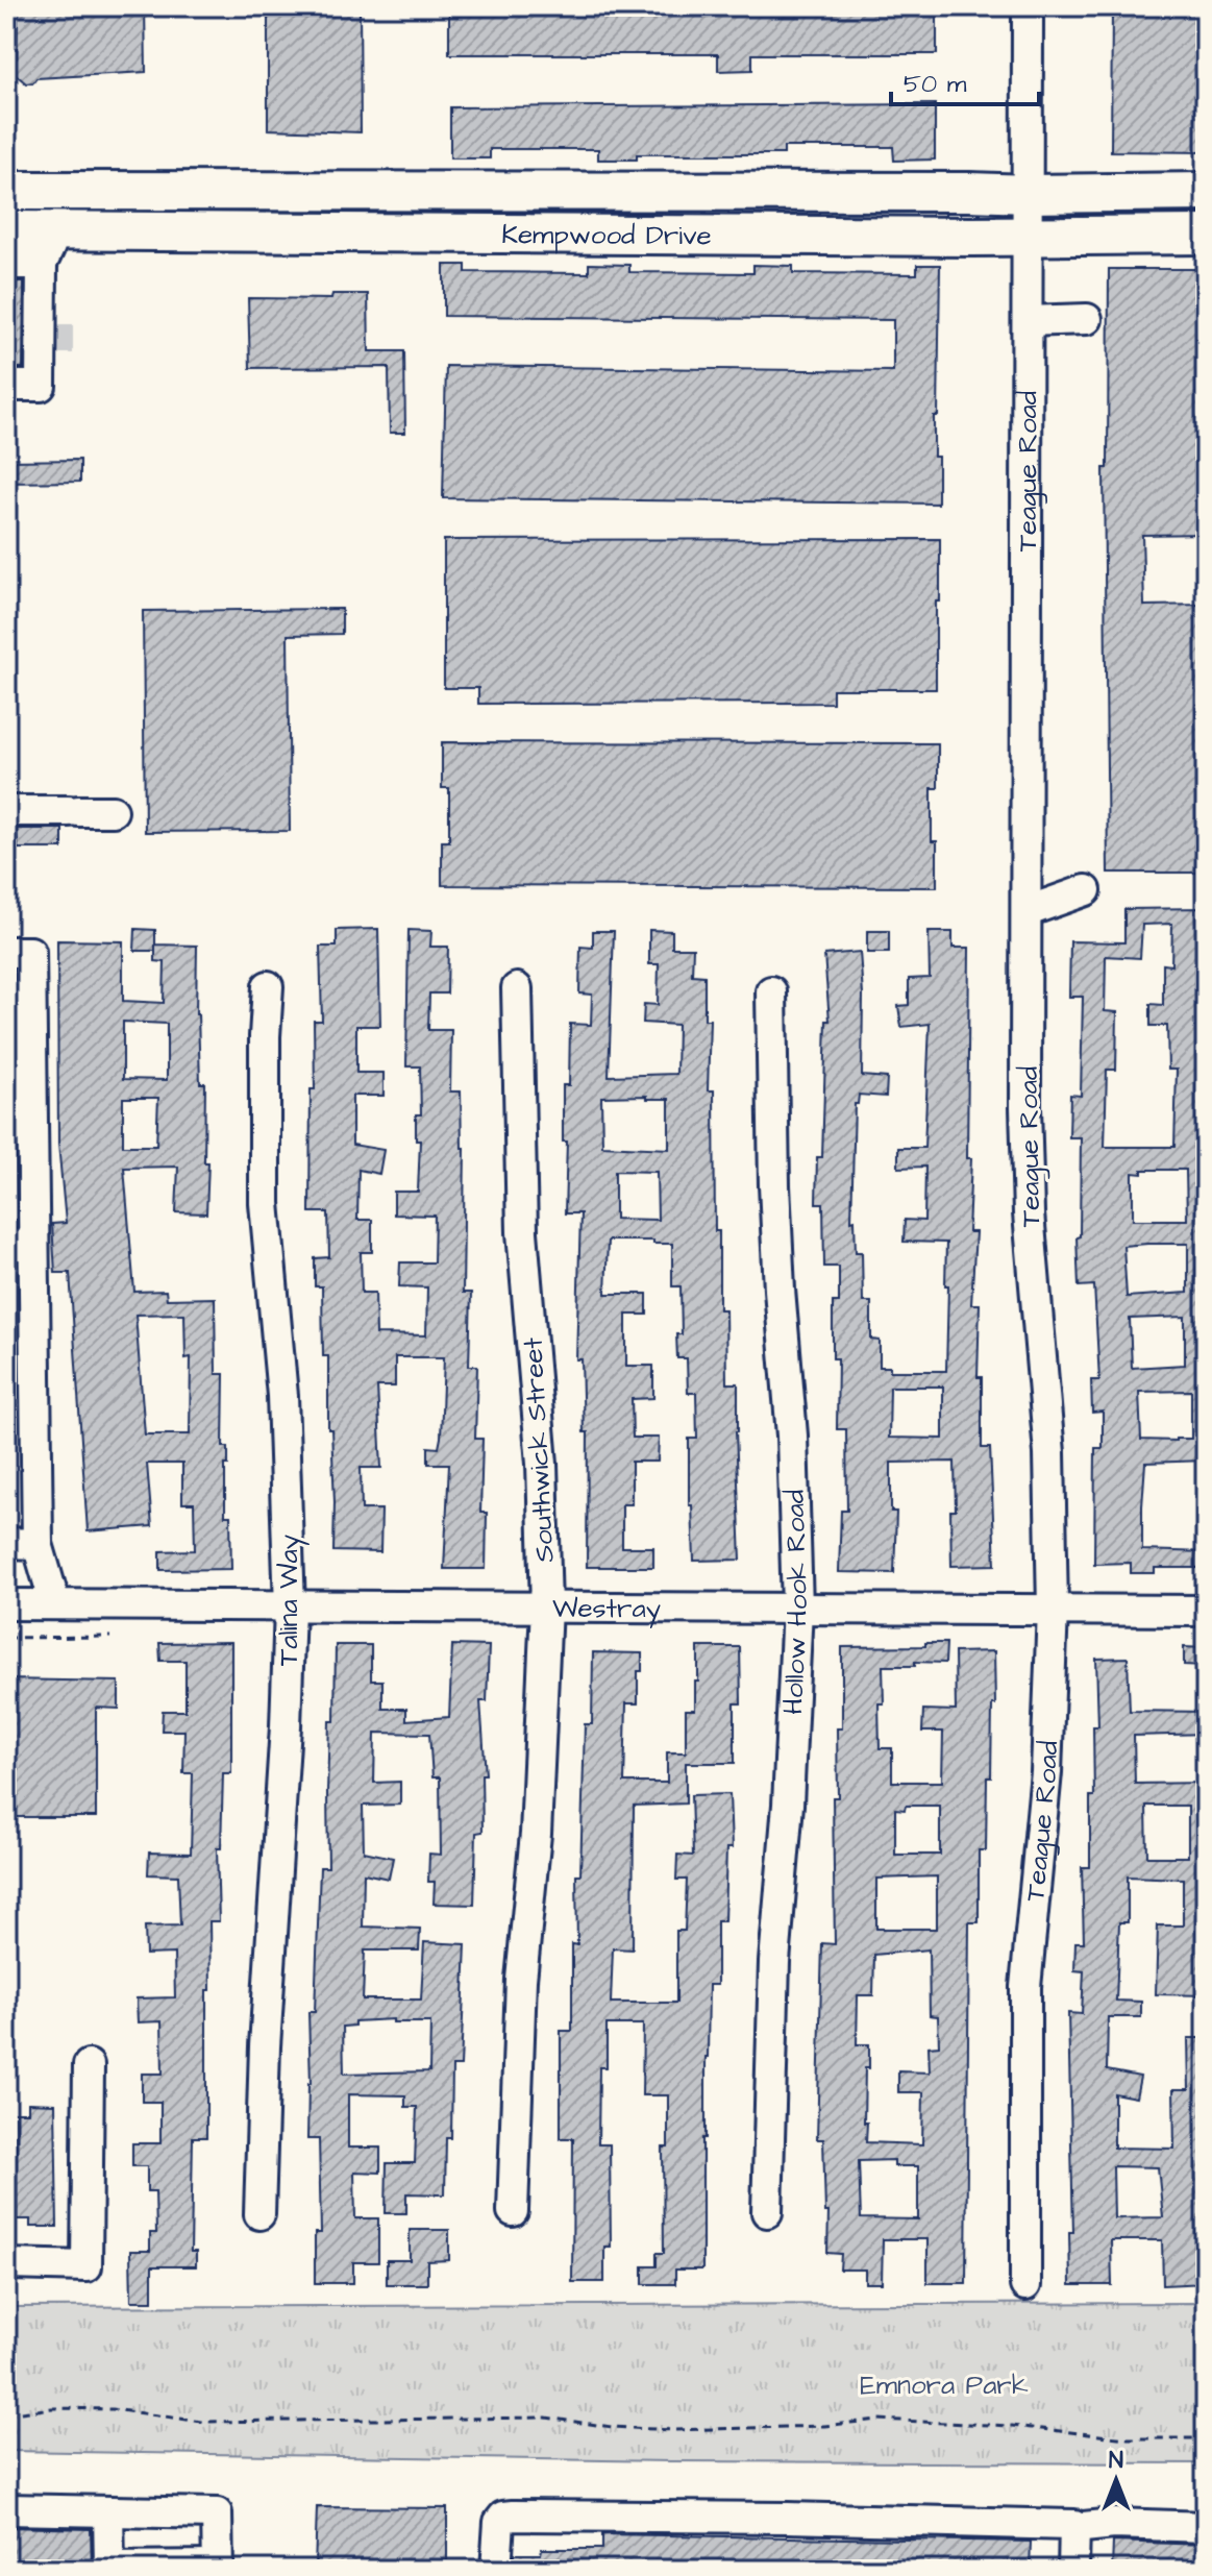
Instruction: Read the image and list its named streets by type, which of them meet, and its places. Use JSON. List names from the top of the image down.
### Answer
{
  "streets": {
    "main road": ["Kempwood Drive"],
    "street": [
      "Teague Road",
      "Southwick Street",
      "Talina Way",
      "Hollow Hook Road",
      "Westray"
    ]
  },
  "crossings": [
    ["Kempwood Drive", "Teague Road"],
    ["Teague Road", "Westray"],
    ["Southwick Street", "Westray"],
    ["Talina Way", "Westray"],
    ["Hollow Hook Road", "Westray"]
  ],
  "parks": ["Emnora Park"],
  "scale_bar": "50 m",
  "north": "top"
}
